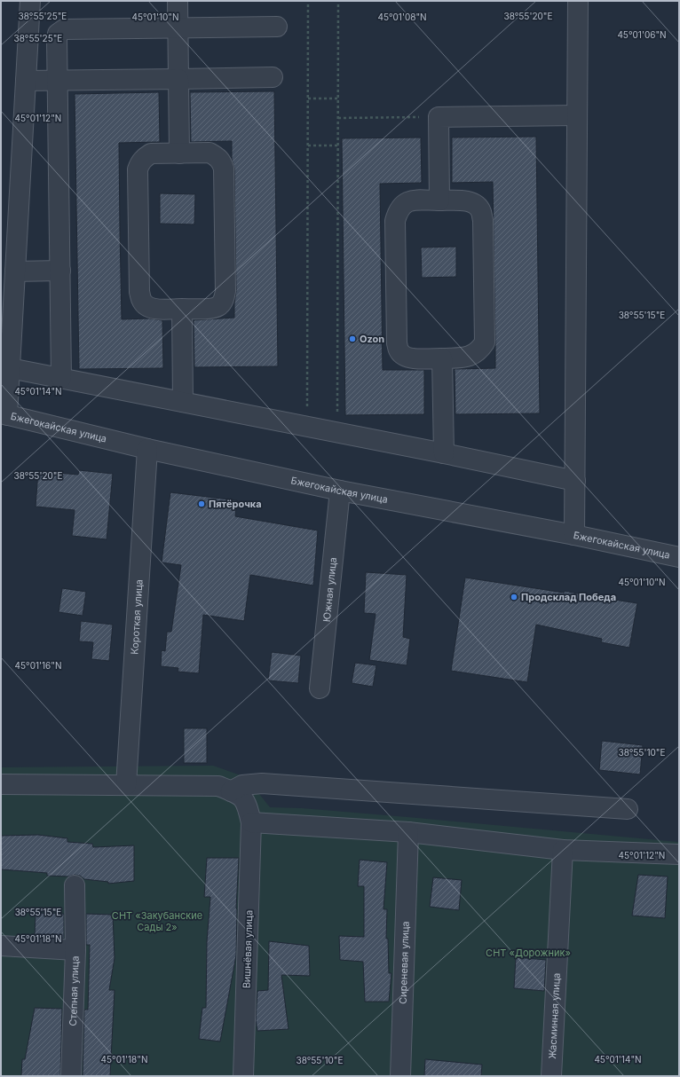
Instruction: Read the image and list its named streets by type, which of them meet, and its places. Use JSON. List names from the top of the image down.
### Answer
{
  "streets": {
    "street": [
      "Бжегокайская улица",
      "Южная улица",
      "Короткая улица",
      "Вишнёвая улица",
      "Сиреневая улица",
      "Степная улица",
      "Жасминная улица"
    ]
  },
  "crossings": [
    ["Бжегокайская улица", "Южная улица"],
    ["Бжегокайская улица", "Короткая улица"]
  ],
  "parks": ["СНТ «Закубанские Сады 2»", "СНТ «Дорожник»"],
  "places": ["Ozon", "Пятёрочка", "Продсклад Победа"],
  "coordinates": [
    "38°55'25\"E",
    "38°55'20\"E",
    "45°01'10\"N",
    "45°01'08\"N",
    "45°01'06\"N",
    "45°01'12\"N",
    "38°55'15\"E",
    "45°01'14\"N",
    "45°01'16\"N",
    "38°55'10\"E",
    "45°01'18\"N"
  ]
}
